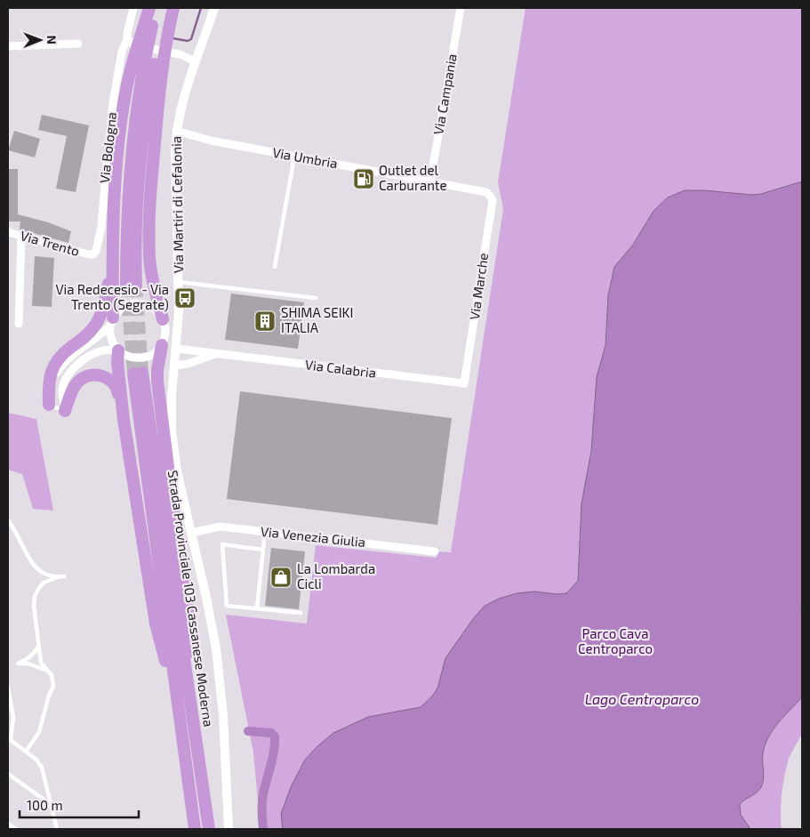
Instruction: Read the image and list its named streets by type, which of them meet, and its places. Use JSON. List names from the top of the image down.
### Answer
{
  "streets": {
    "highway": ["Strada Provinciale 103 Cassanese Moderna"],
    "street": [
      "Via Campania",
      "Via Bologna",
      "Via Umbria",
      "Via Martiri di Cefalonia",
      "Via Trento",
      "Via Marche",
      "Via Calabria",
      "Via Venezia Giulia"
    ]
  },
  "crossings": [
    ["Via Campania", "Via Umbria"],
    ["Via Bologna", "Via Trento"],
    ["Via Umbria", "Via Martiri di Cefalonia"],
    ["Via Umbria", "Via Marche"],
    ["Via Martiri di Cefalonia", "Via Calabria"],
    ["Via Martiri di Cefalonia", "Via Venezia Giulia"],
    ["Via Marche", "Via Calabria"]
  ],
  "water": ["Lago Centroparco"],
  "parks": ["Parco Cava Centroparco"],
  "places": {
    "fuel station": ["Outlet del Carburante"],
    "bus stop": ["Via Redecesio - Via Trento (Segrate)"],
    "building": ["SHIMA SEIKI ITALIA"],
    "shop": ["La Lombarda Cicli"]
  },
  "scale_bar": "100 m",
  "north": "right"
}
